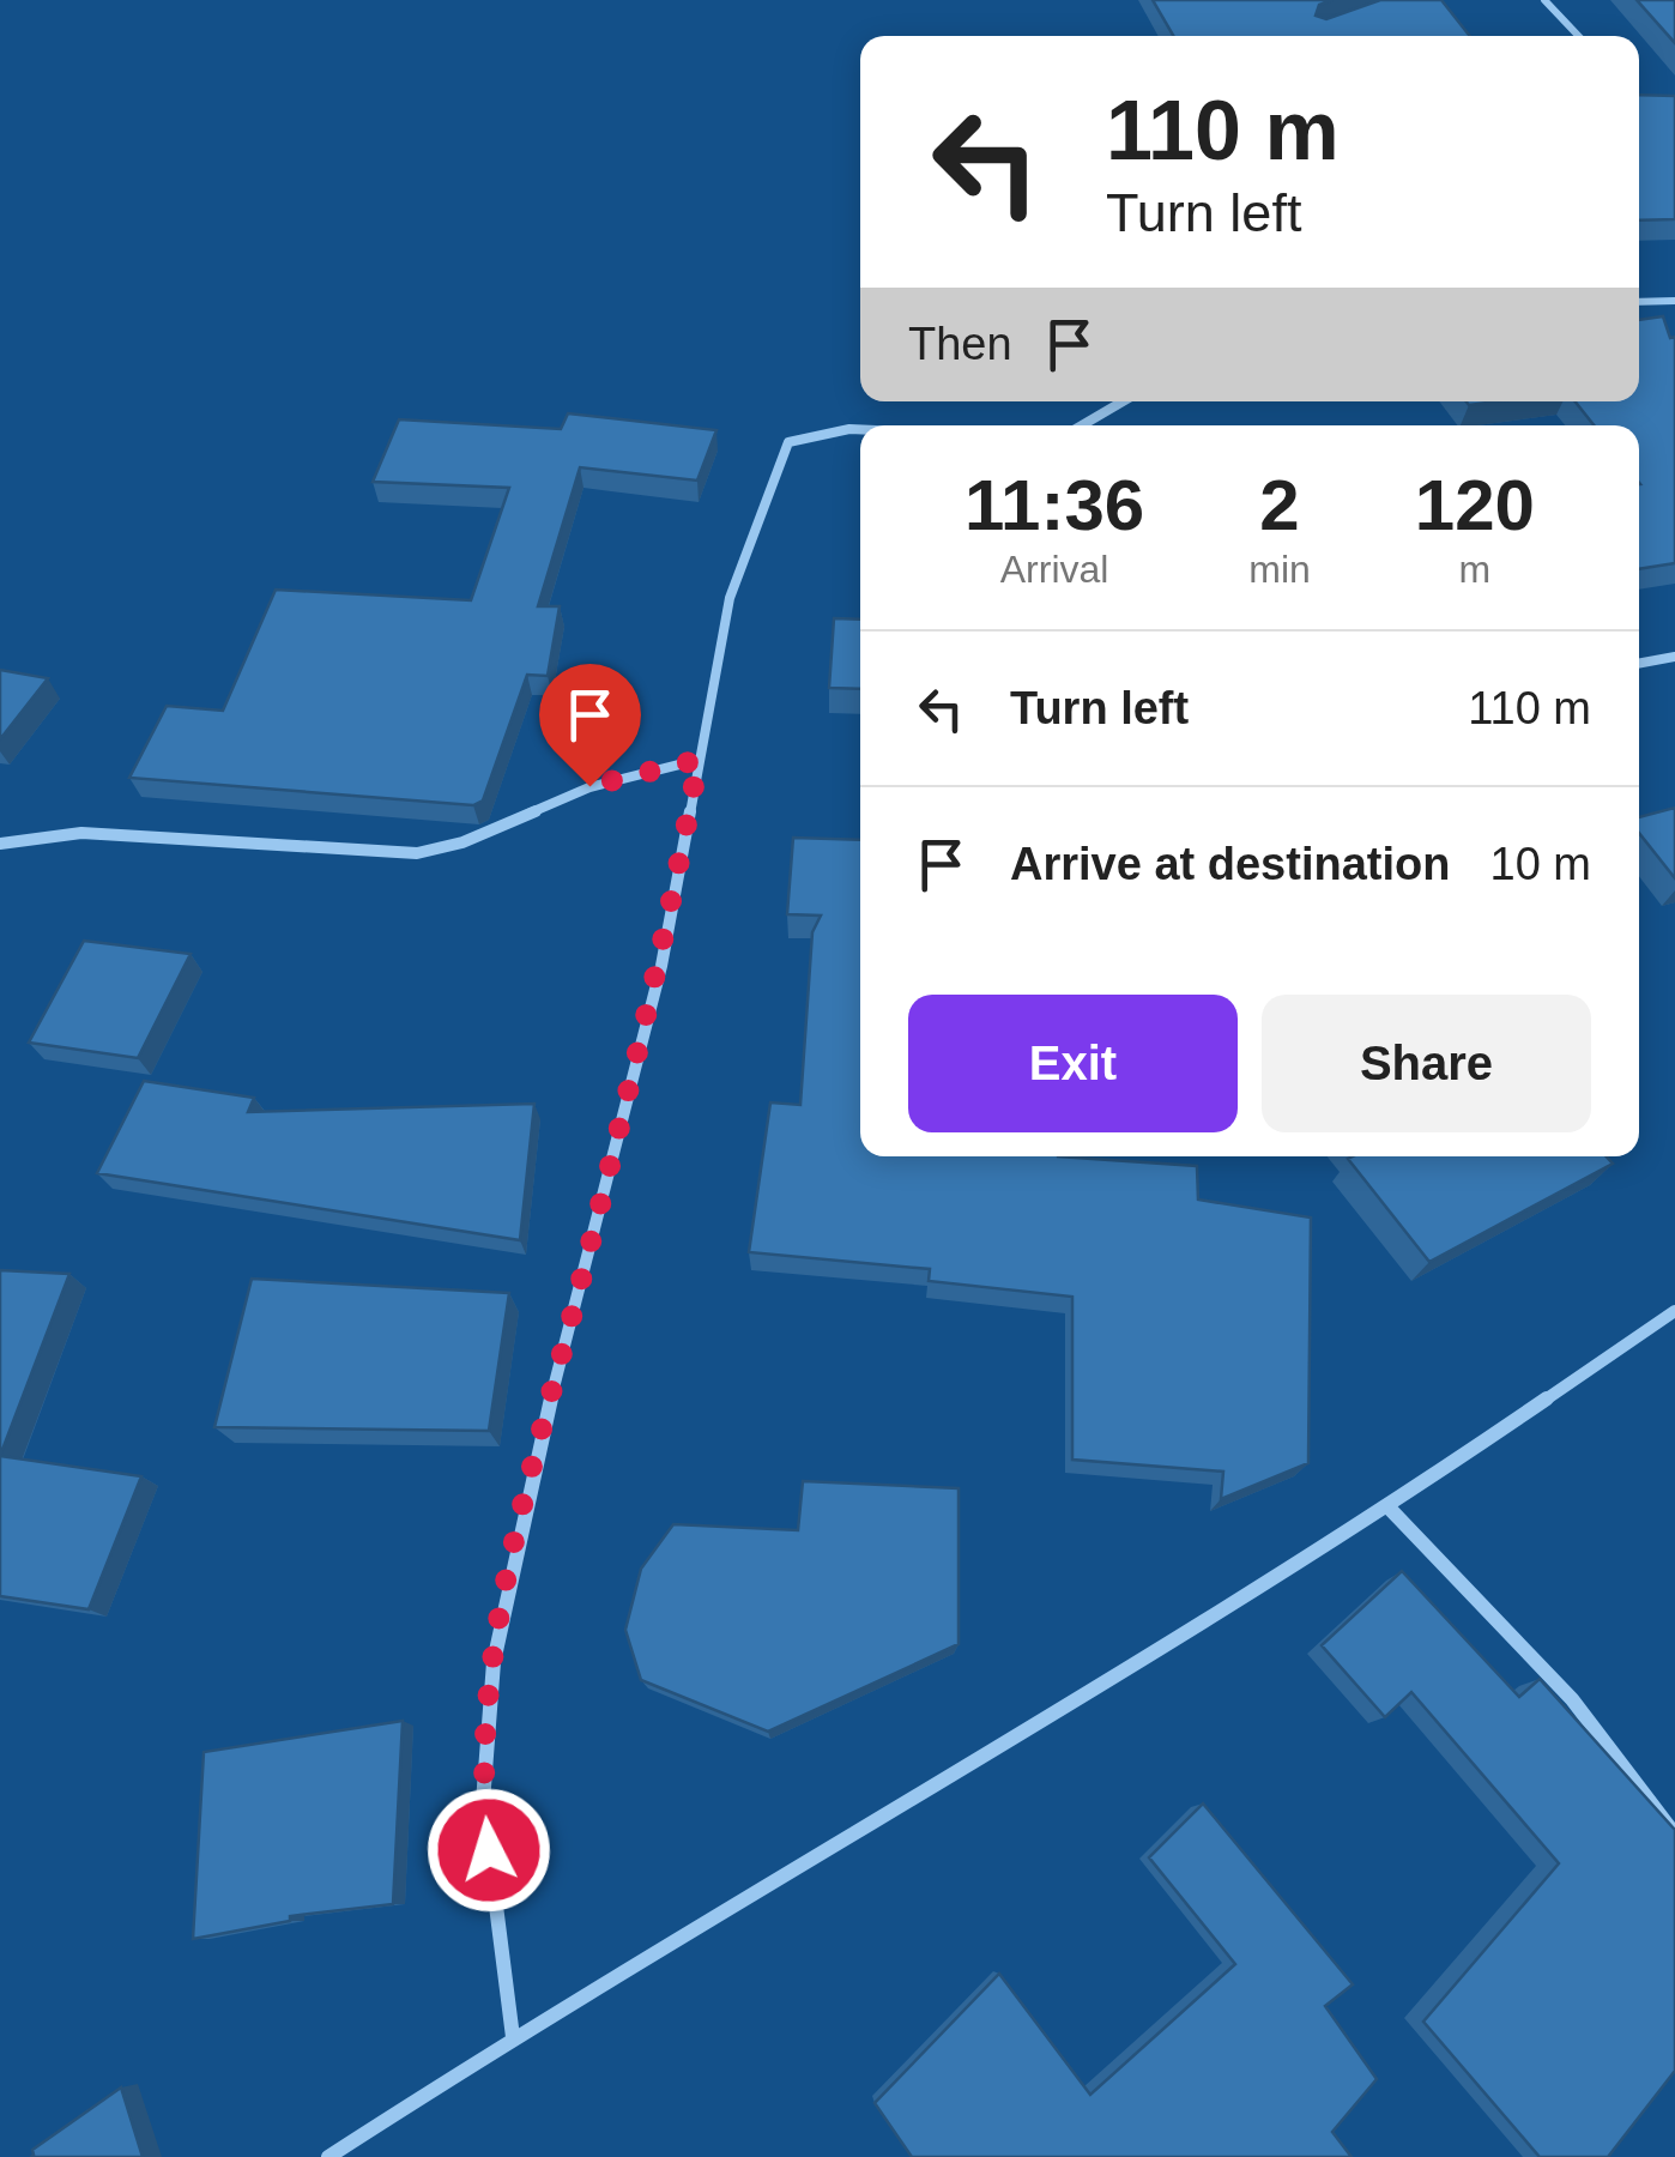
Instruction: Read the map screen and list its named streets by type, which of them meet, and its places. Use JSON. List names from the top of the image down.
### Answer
{
  "page": {
    "turn": ["110 m", "Turn left"],
    "then": "Then",
    "eta": [
      "11:36",
      "Arrival",
      "2",
      "min",
      "120",
      "m"
    ],
    "list": [
      {
        "name": "Turn left",
        "value": "110 m"
      },
      {
        "name": "Arrive at destination",
        "value": "10 m"
      }
    ],
    "buttons": ["Exit", "Share"]
  }
}
